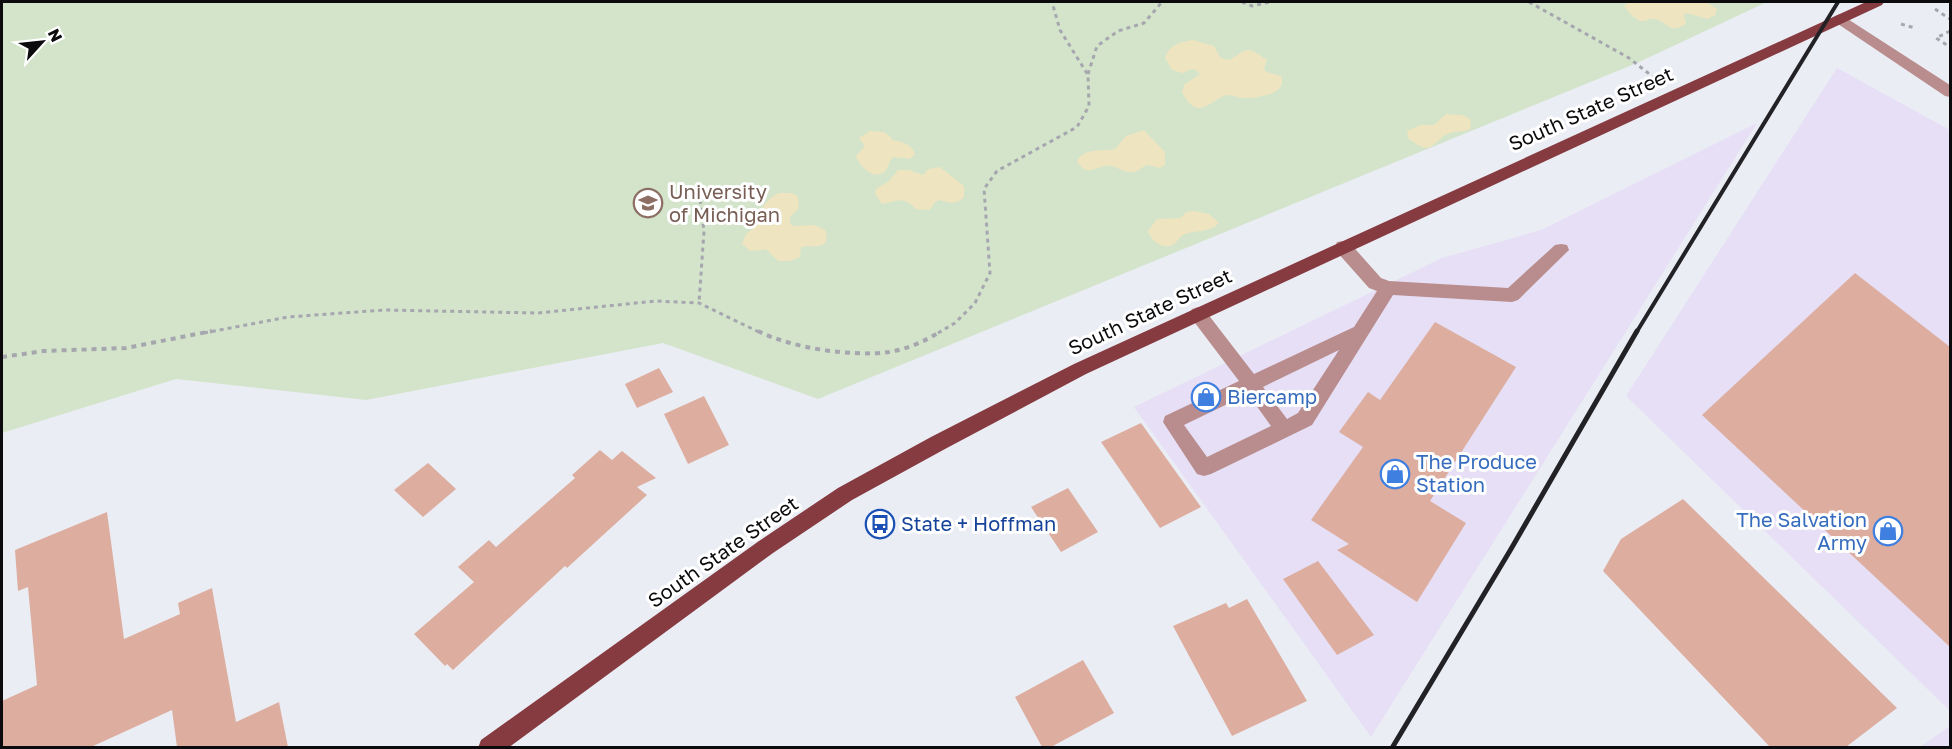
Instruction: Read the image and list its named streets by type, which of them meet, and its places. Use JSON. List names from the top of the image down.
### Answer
{
  "streets": {
    "main road": ["South State Street"]
  },
  "places": {
    "school or university": ["University of Michigan"],
    "shop": ["Biercamp", "The Produce Station", "The Salvation Army"],
    "bus stop": ["State + Hoffman"]
  },
  "north": "top right"
}
